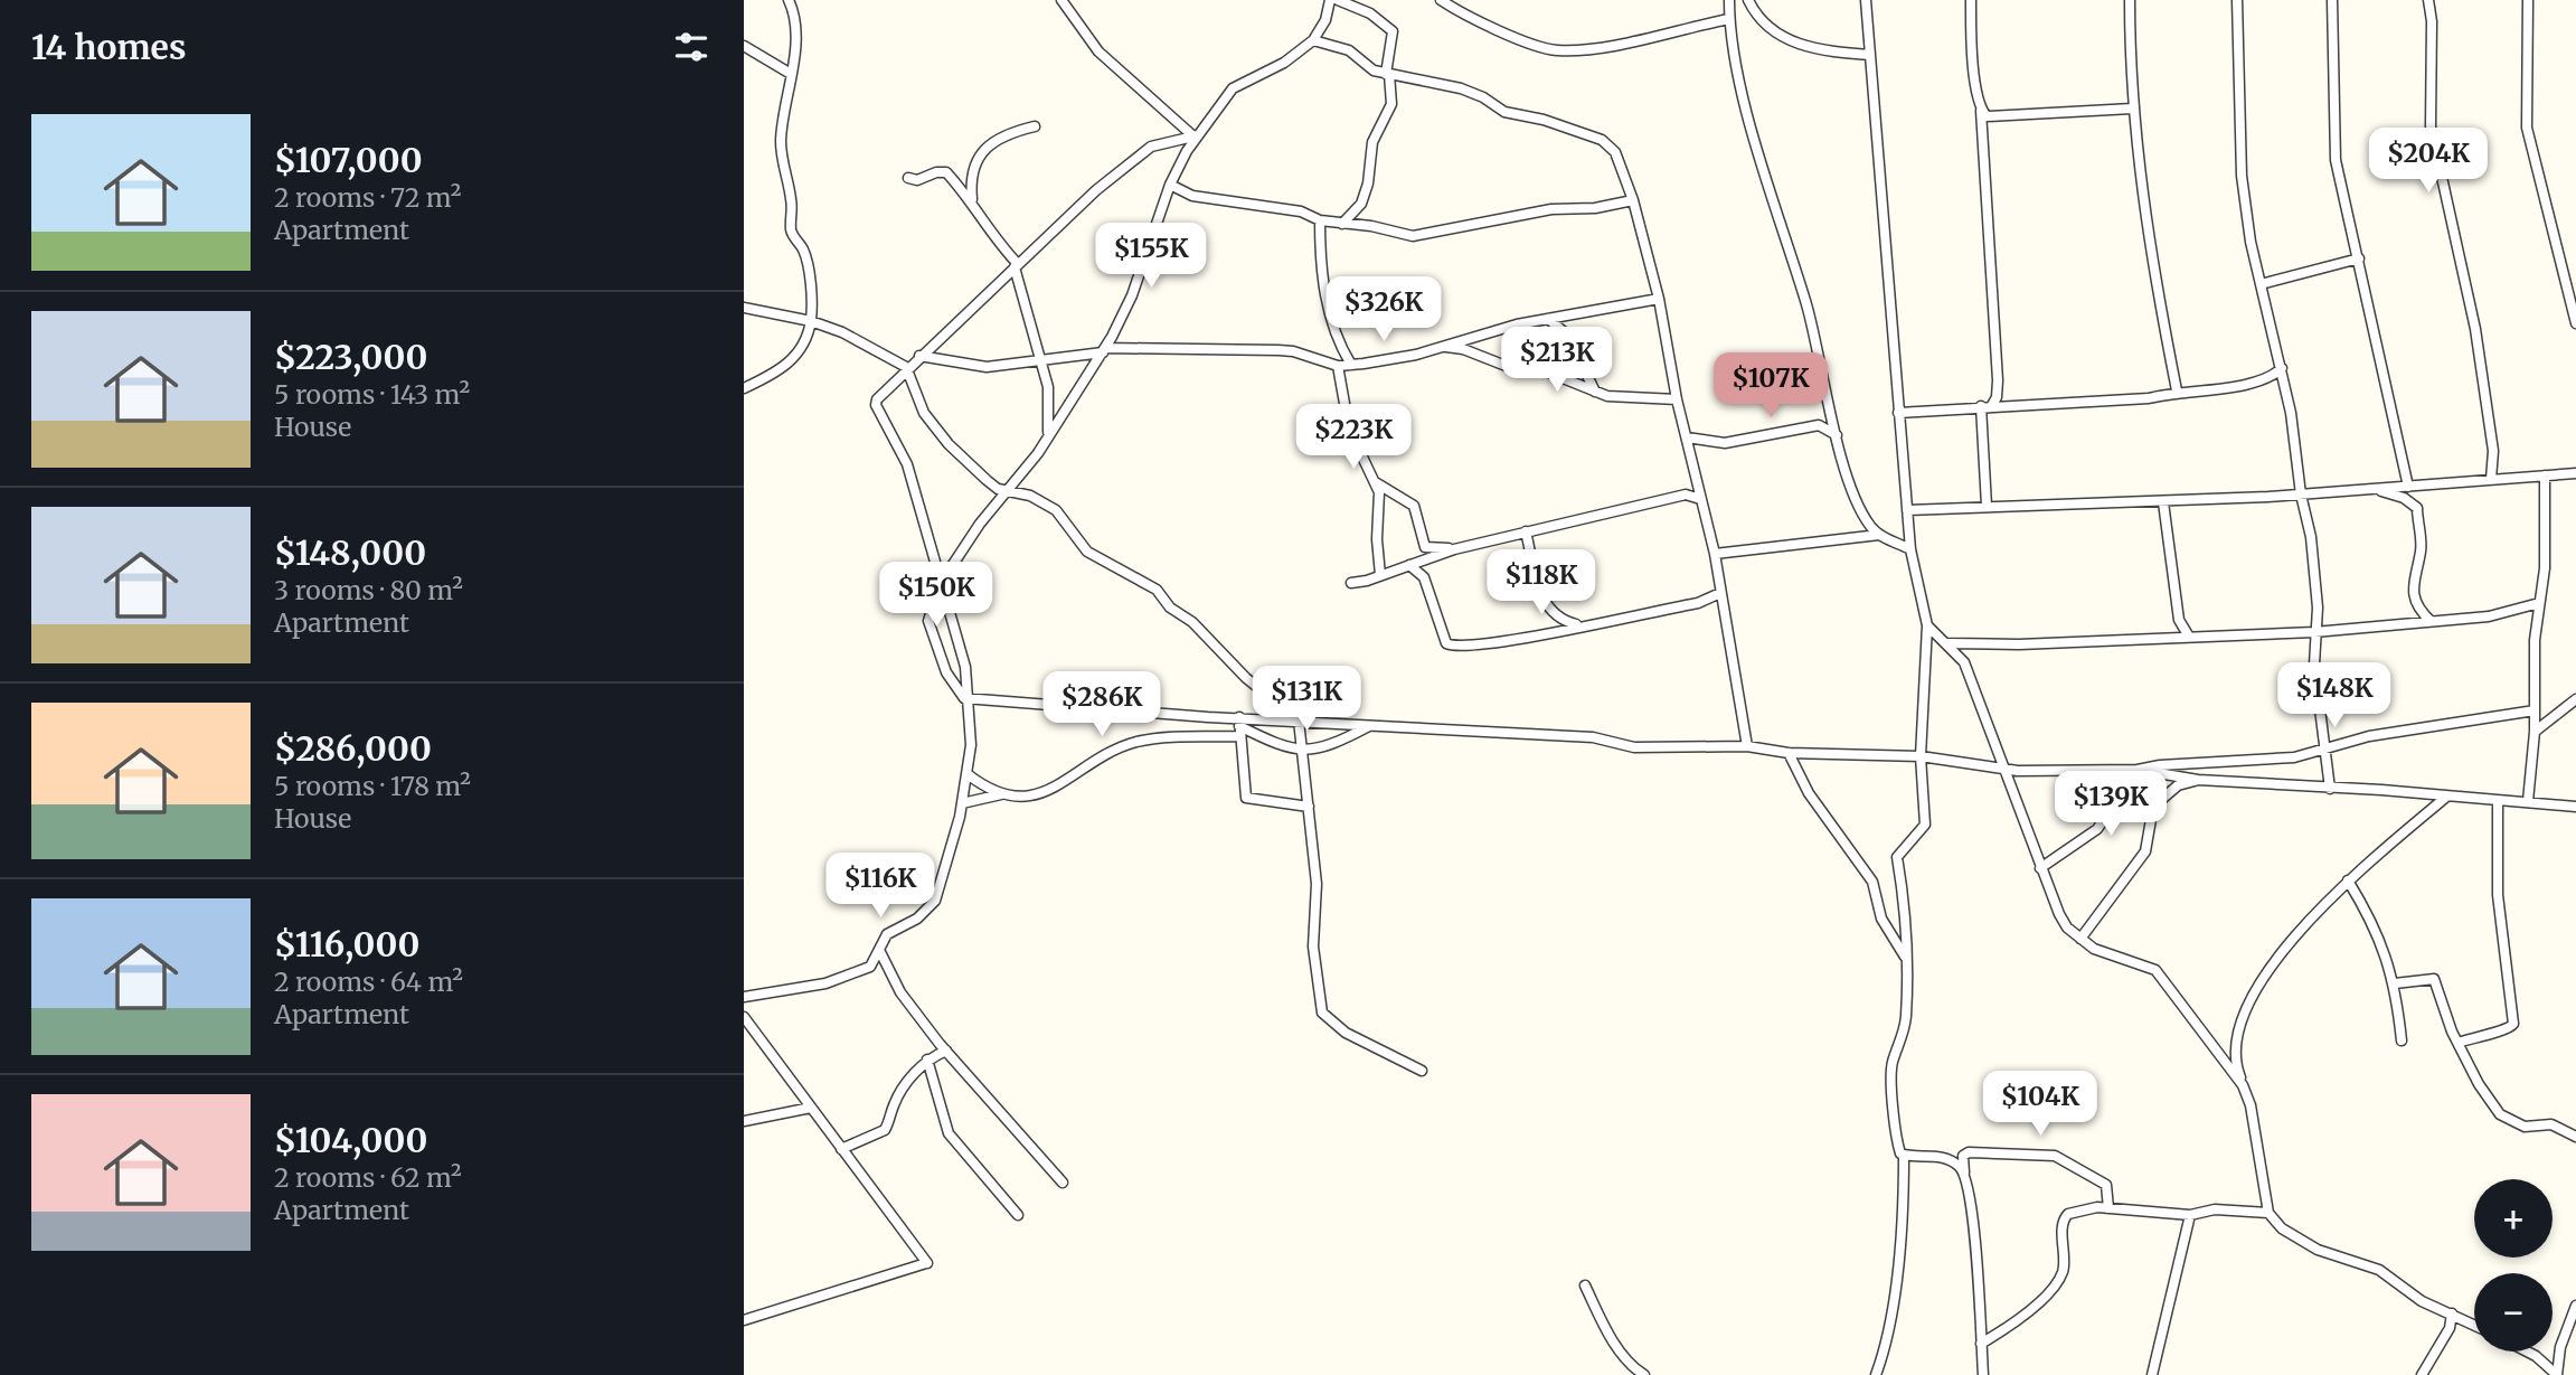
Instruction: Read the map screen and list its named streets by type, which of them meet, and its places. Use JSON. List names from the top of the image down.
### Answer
{
  "page": {
    "heading": "14 homes",
    "list": [
      {
        "name": "$107,000",
        "note": "2 rooms · 72 m² · Apartment"
      },
      {
        "name": "$223,000",
        "note": "5 rooms · 143 m² · House"
      },
      {
        "name": "$148,000",
        "note": "3 rooms · 80 m² · Apartment"
      },
      {
        "name": "$286,000",
        "note": "5 rooms · 178 m² · House"
      },
      {
        "name": "$116,000",
        "note": "2 rooms · 64 m² · Apartment"
      },
      {
        "name": "$104,000",
        "note": "2 rooms · 62 m² · Apartment"
      }
    ],
    "price": [
      "$204K",
      "$155K",
      "$326K",
      "$213K",
      "$107K",
      "$223K",
      "$118K",
      "$150K",
      "$148K",
      "$131K",
      "$286K",
      "$139K",
      "$116K",
      "$104K"
    ],
    "map_buttons": ["+", "−"]
  }
}
